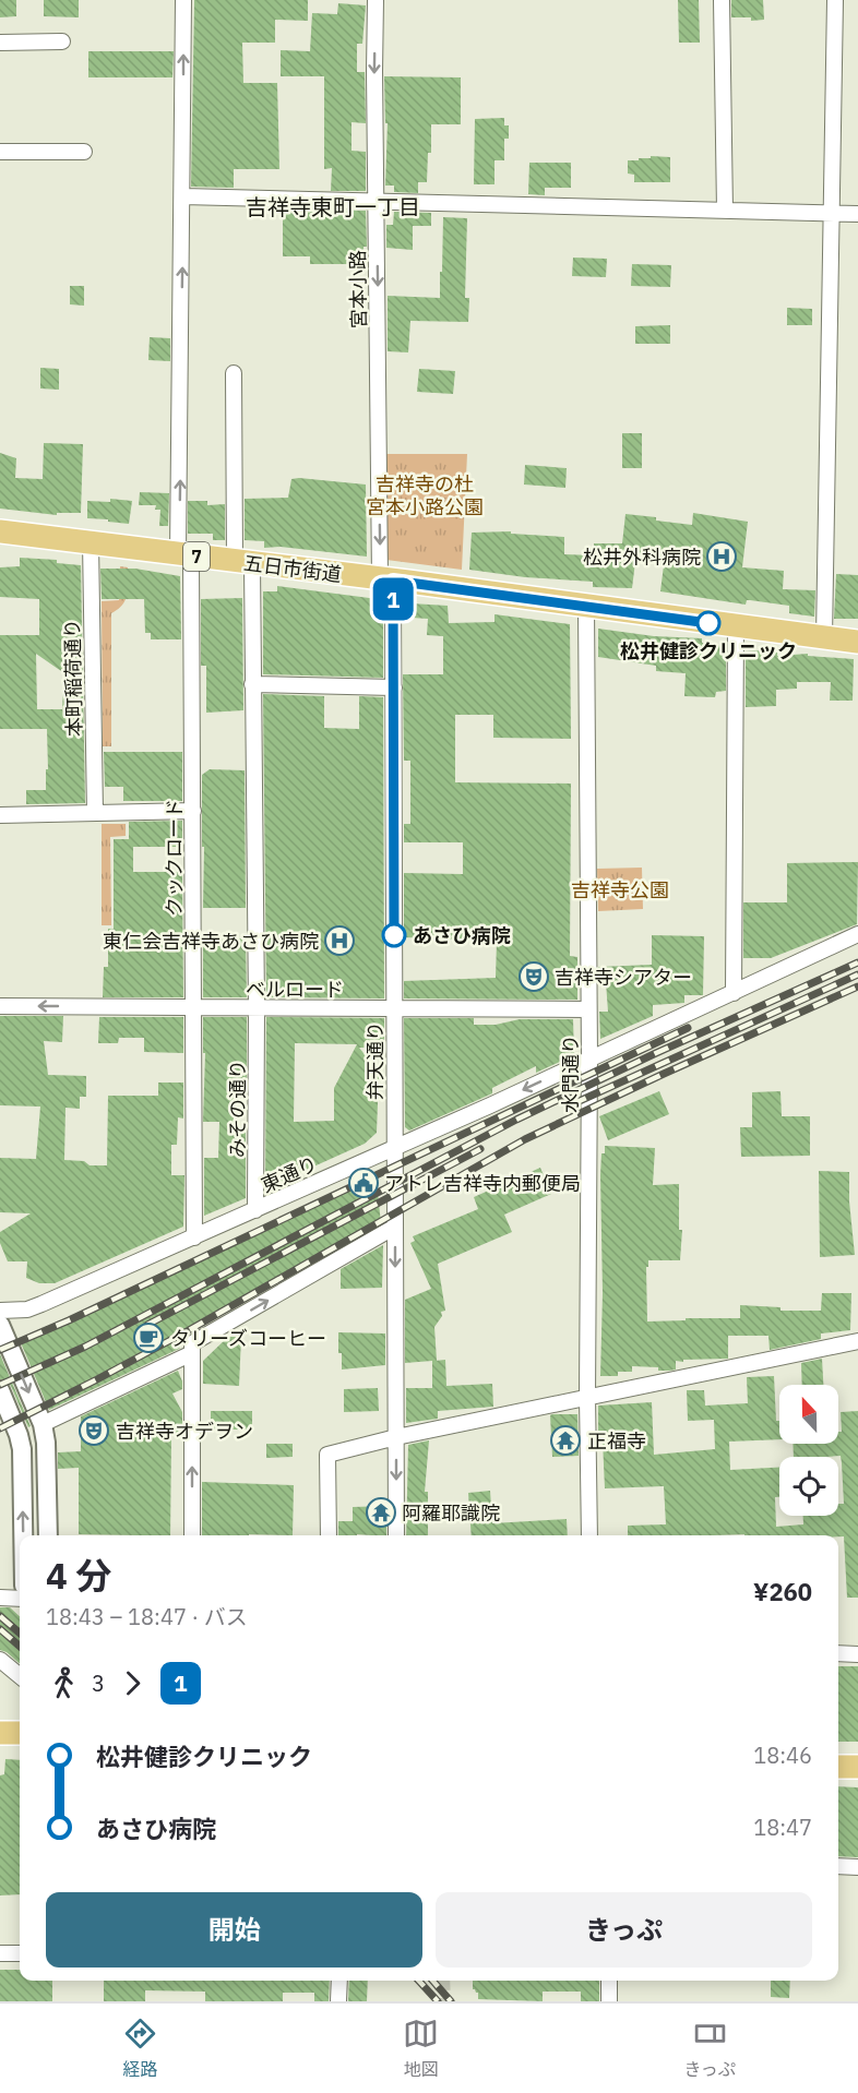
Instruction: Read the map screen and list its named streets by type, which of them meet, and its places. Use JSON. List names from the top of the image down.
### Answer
{
  "streets": {
    "main road": ["7", "五日市街道"],
    "street": [
      "宮本小路",
      "本町稲荷通り",
      "クックロード",
      "ベルロード",
      "弁天通り",
      "水門通り",
      "みその通り",
      "東通り"
    ]
  },
  "crossings": [
    ["宮本小路", "五日市街道"],
    ["宮本小路", "弁天通り"],
    ["五日市街道", "本町稲荷通り"],
    ["五日市街道", "クックロード"],
    ["五日市街道", "弁天通り"],
    ["五日市街道", "水門通り"],
    ["五日市街道", "みその通り"],
    ["クックロード", "ベルロード"],
    ["クックロード", "東通り"],
    ["ベルロード", "弁天通り"],
    ["ベルロード", "水門通り"],
    ["ベルロード", "みその通り"],
    ["弁天通り", "東通り"],
    ["水門通り", "東通り"],
    ["みその通り", "東通り"]
  ],
  "one_way": ["宮本小路", "クックロード"],
  "districts": ["吉祥寺東町一丁目"],
  "parks": ["吉祥寺の杜 宮本小路公園", "吉祥寺公園"],
  "places": {
    "hospital": ["松井外科病院", "東仁会吉祥寺あさひ病院"],
    "other": ["松井健診クリニック", "あさひ病院"],
    "theatre": ["吉祥寺シアター", "吉祥寺オデヲン"],
    "public building": ["アトレ吉祥寺内郵便局"],
    "cafe": ["タリーズコーヒー"],
    "temple": ["正福寺", "阿羅耶識院"]
  },
  "lines": ["bus line 1"],
  "north": "top",
  "page": {
    "on_map": "1",
    "heading": ["4 分", "18:43 – 18:47 · バス", "¥260"],
    "legs": ["3", "1"],
    "list": [
      {
        "name": "松井健診クリニック",
        "value": "18:46"
      },
      {
        "name": "あさひ病院",
        "value": "18:47"
      }
    ],
    "buttons": ["開始", "きっぷ"],
    "tabs": ["経路", "地図", "きっぷ"]
  }
}
